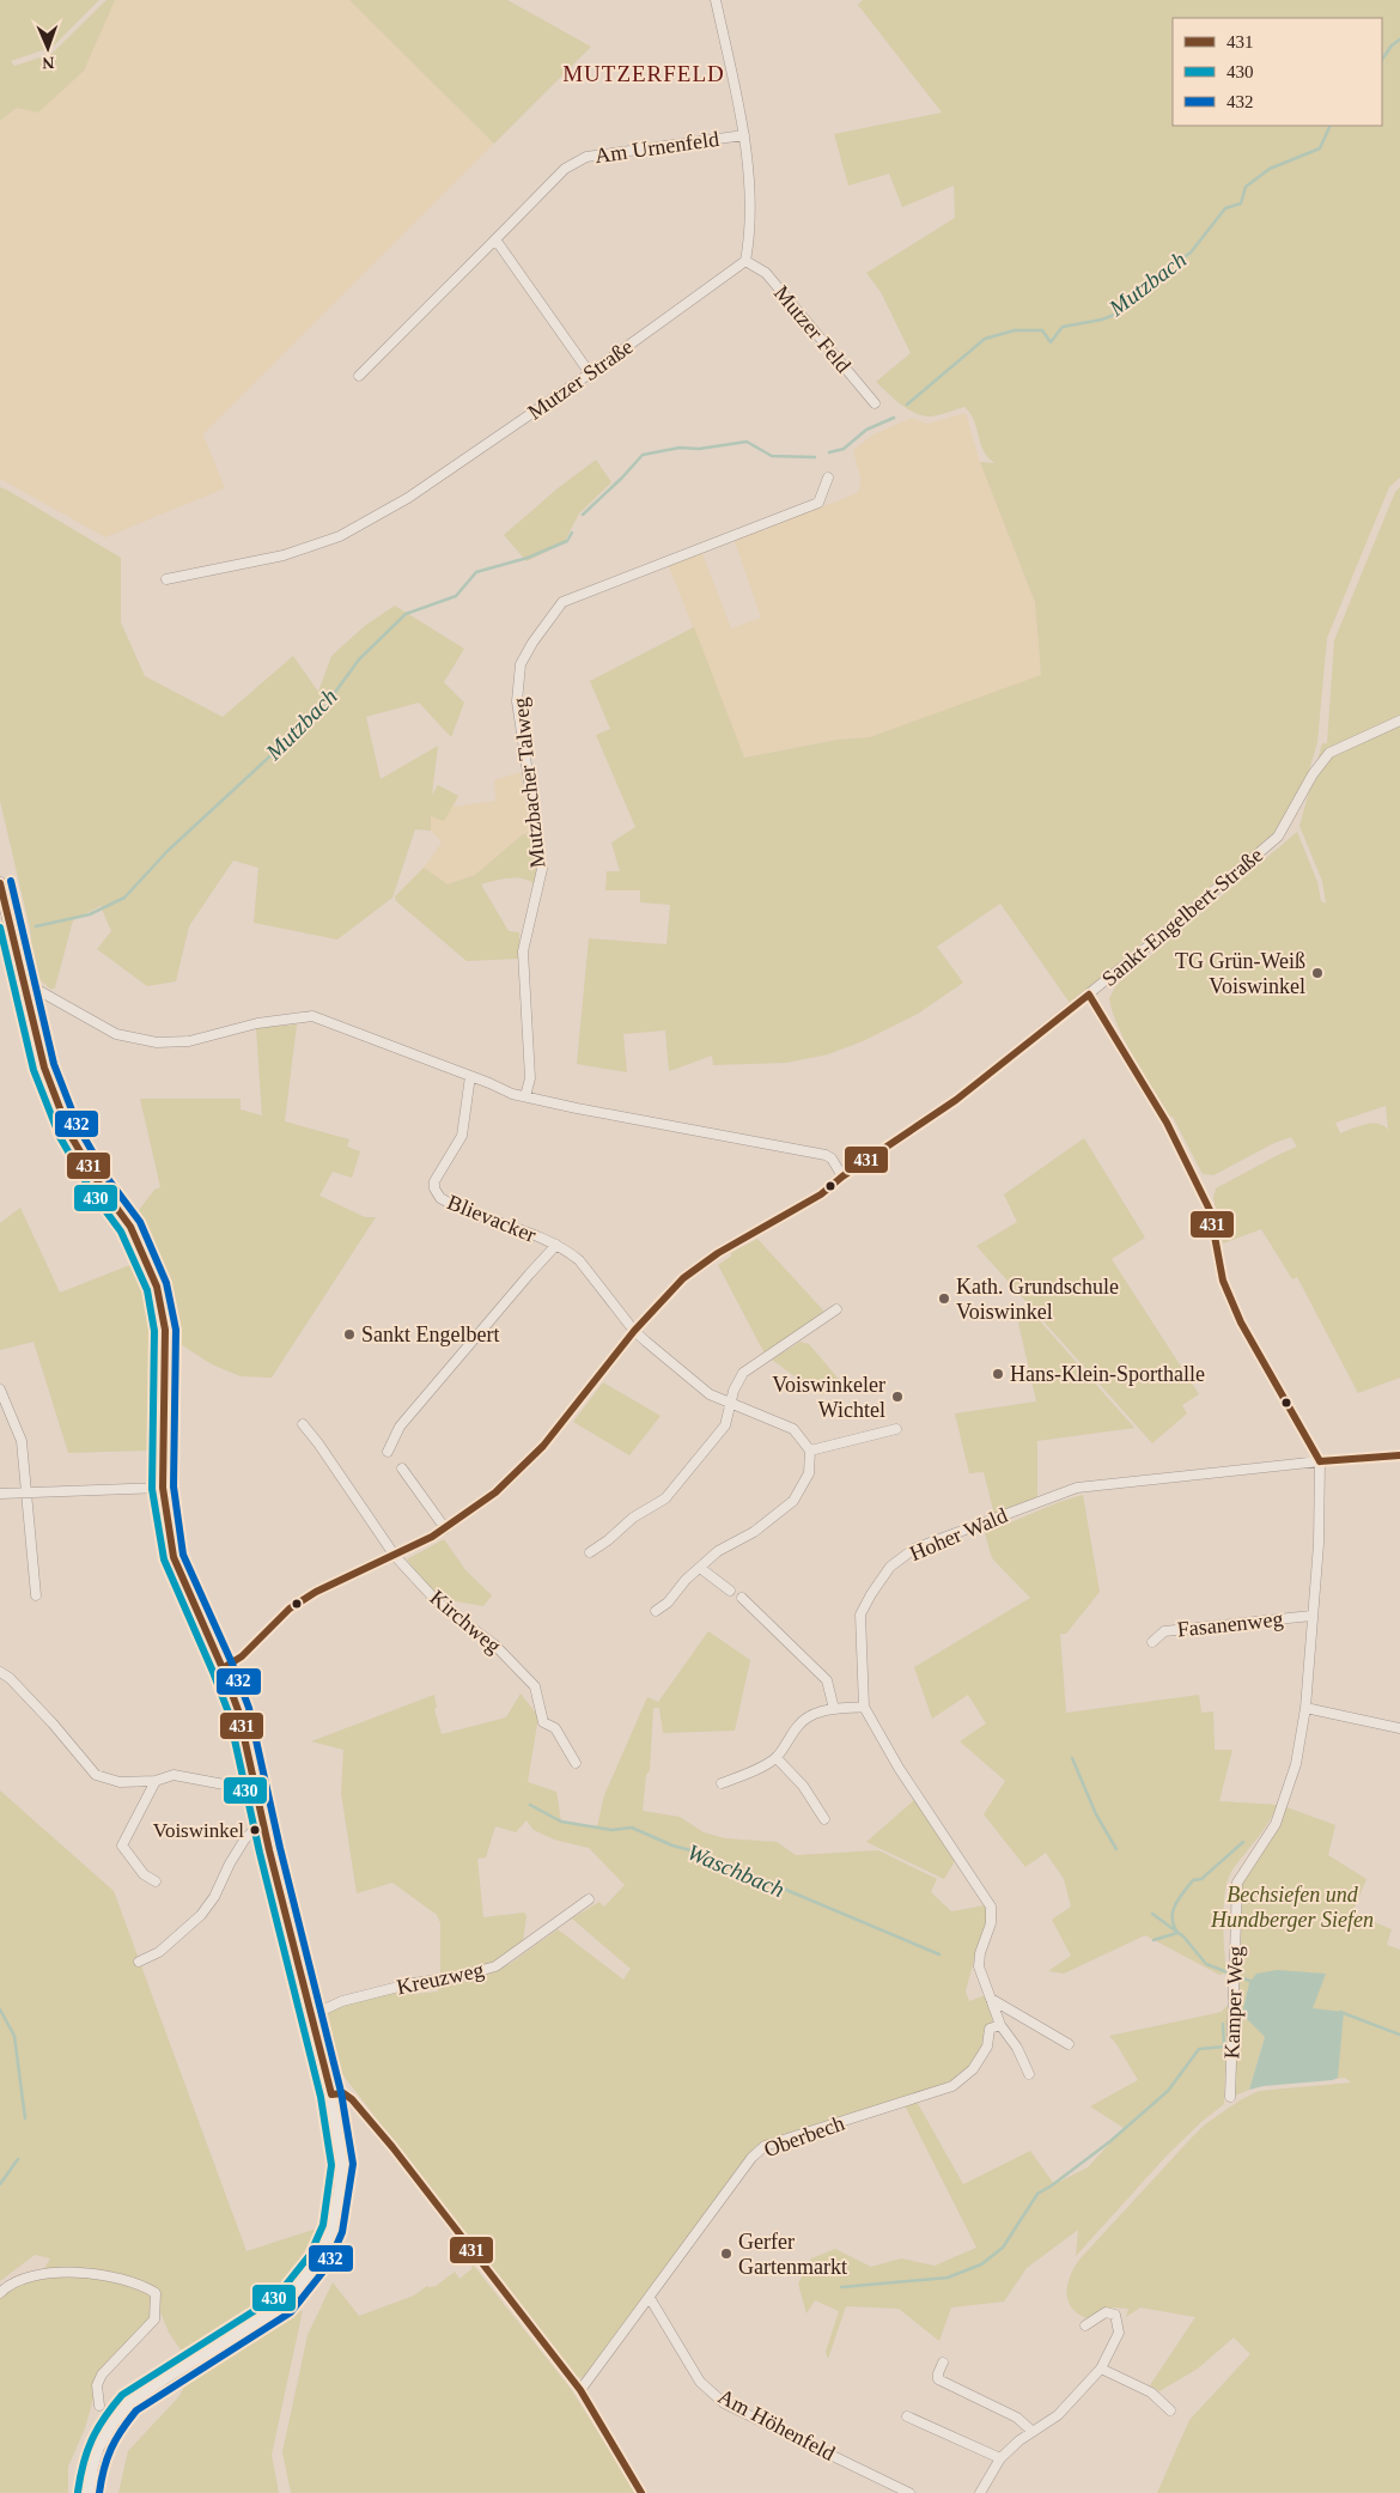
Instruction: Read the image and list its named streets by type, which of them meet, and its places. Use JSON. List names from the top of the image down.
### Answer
{
  "streets": {
    "street": [
      "Am Urnenfeld",
      "Mutzer Feld",
      "Mutzer Straße",
      "Mutzbacher Talweg",
      "Sankt-Engelbert-Straße",
      "Blievacker",
      "Hoher Wald",
      "Kirchweg",
      "Fasanenweg",
      "Kreuzweg",
      "Kamper Weg",
      "Oberbech",
      "Am Höhenfeld"
    ]
  },
  "crossings": [
    ["Mutzer Feld", "Mutzer Straße"],
    ["Sankt-Engelbert-Straße", "Blievacker"],
    ["Sankt-Engelbert-Straße", "Kirchweg"],
    ["Hoher Wald", "Kamper Weg"],
    ["Fasanenweg", "Kamper Weg"],
    ["Oberbech", "Am Höhenfeld"]
  ],
  "districts": ["MUTZERFELD"],
  "water": ["Mutzbach", "Waschbach"],
  "parks": ["Bechsiefen und Hundberger Siefen"],
  "places": [
    "TG Grün-Weiß Voiswinkel",
    "Kath. Grundschule Voiswinkel",
    "Sankt Engelbert",
    "Hans-Klein-Sporthalle",
    "Voiswinkeler Wichtel",
    "Voiswinkel",
    "Gerfer Gartenmarkt"
  ],
  "lines": ["transit line 432", "transit line 431", "transit line 430"],
  "legend": ["431", "430", "432"],
  "north": "bottom"
}
